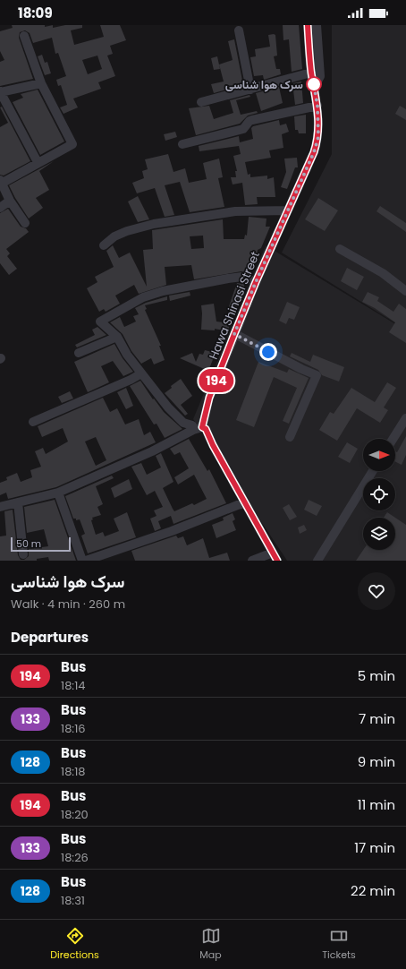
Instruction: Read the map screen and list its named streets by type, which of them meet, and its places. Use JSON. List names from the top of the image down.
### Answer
{
  "streets": {
    "street": ["Hawa Shinasi Street"]
  },
  "places": ["سرک هوا شناسی"],
  "lines": ["bus line 194"],
  "scale_bar": "50 m",
  "north": "right",
  "page": {
    "status": "18:09",
    "on_map": "194",
    "scale": "50 m",
    "heading": [
      ["سرک هوا شناسی", "Walk · 4 min · 260 m"],
      "Departures"
    ],
    "list": [
      {
        "mark": "194",
        "name": "Bus",
        "note": "18:14",
        "value": "5 min"
      },
      {
        "mark": "133",
        "name": "Bus",
        "note": "18:16",
        "value": "7 min"
      },
      {
        "mark": "128",
        "name": "Bus",
        "note": "18:18",
        "value": "9 min"
      },
      {
        "mark": "194",
        "name": "Bus",
        "note": "18:20",
        "value": "11 min"
      },
      {
        "mark": "133",
        "name": "Bus",
        "note": "18:26",
        "value": "17 min"
      },
      {
        "mark": "128",
        "name": "Bus",
        "note": "18:31",
        "value": "22 min"
      }
    ],
    "tabs": ["Directions", "Map", "Tickets"]
  }
}
